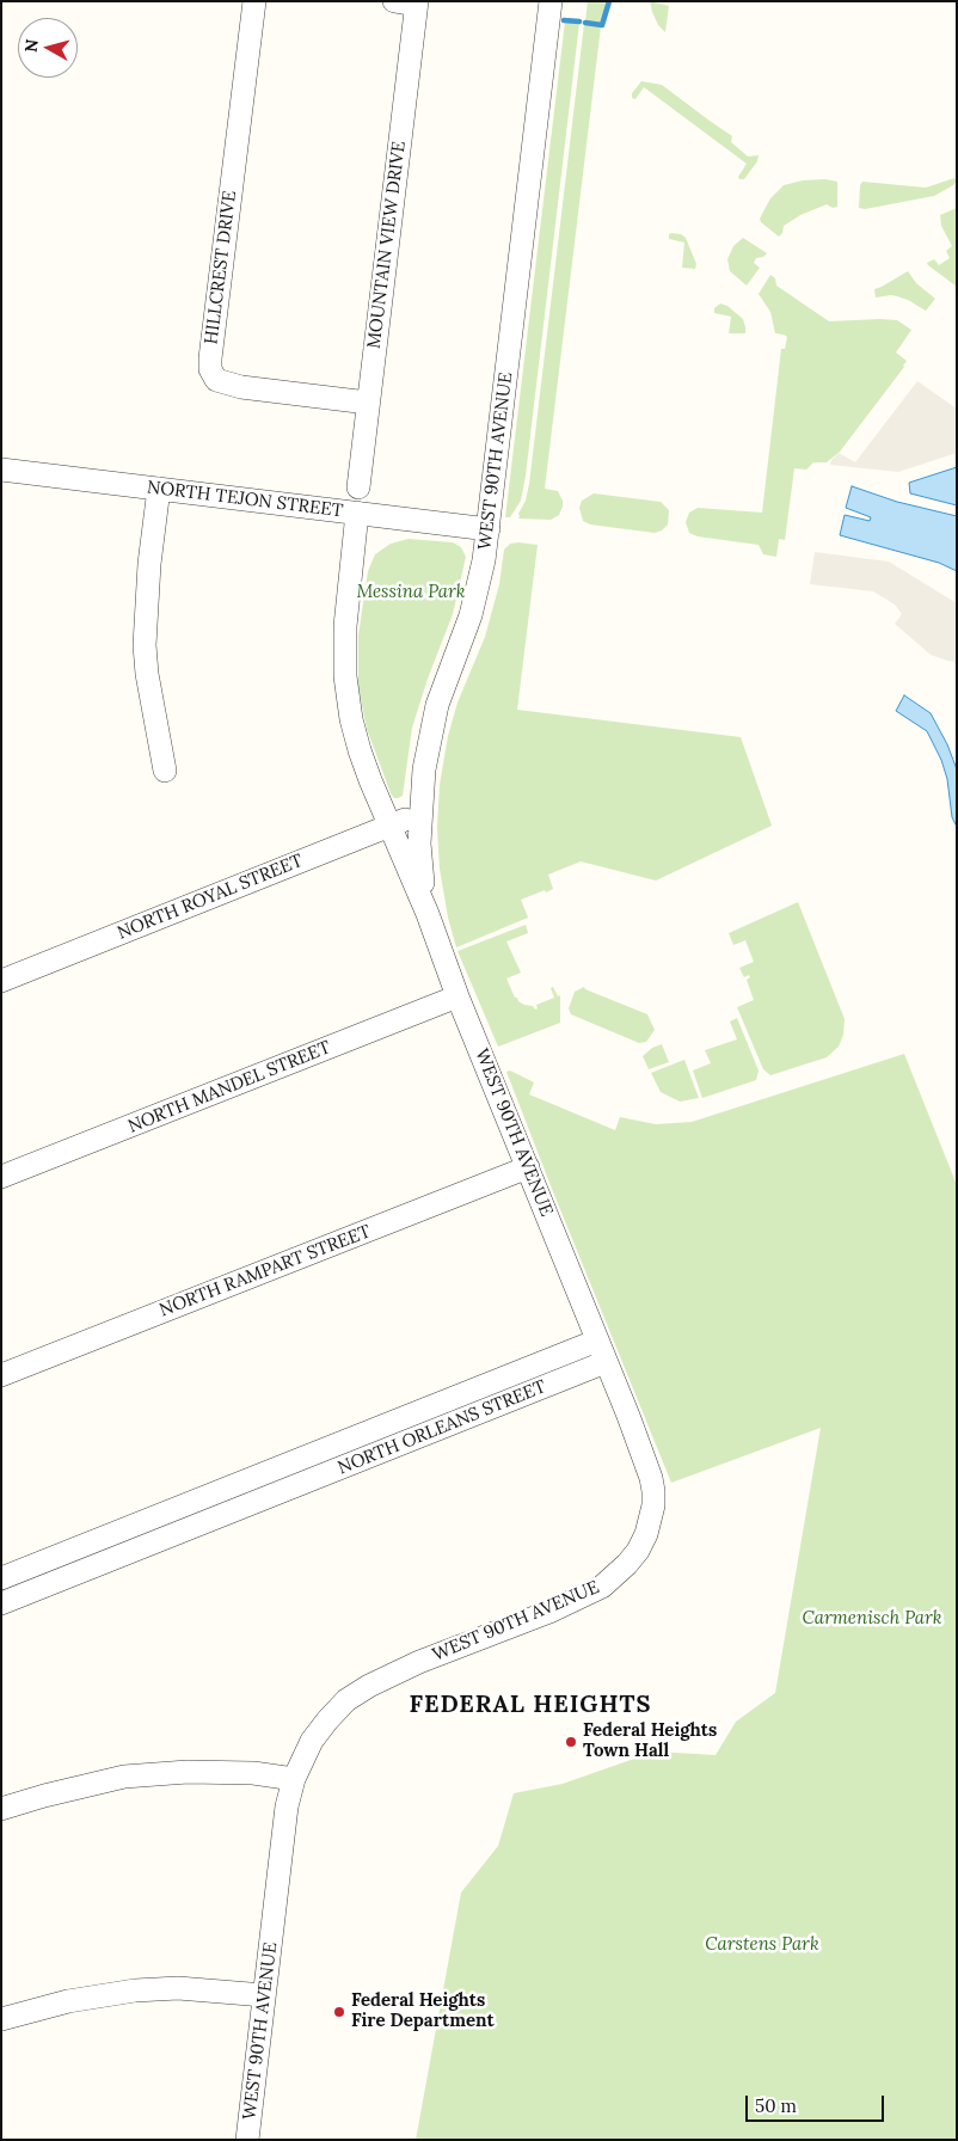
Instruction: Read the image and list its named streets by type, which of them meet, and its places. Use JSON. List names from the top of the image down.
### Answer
{
  "streets": {
    "street": [
      "MOUNTAIN VIEW DRIVE",
      "HILLCREST DRIVE",
      "WEST 90TH AVENUE",
      "NORTH TEJON STREET",
      "NORTH ROYAL STREET",
      "NORTH MANDEL STREET",
      "NORTH RAMPART STREET",
      "NORTH ORLEANS STREET"
    ]
  },
  "crossings": [
    ["MOUNTAIN VIEW DRIVE", "HILLCREST DRIVE"],
    ["WEST 90TH AVENUE", "NORTH TEJON STREET"],
    ["WEST 90TH AVENUE", "NORTH ROYAL STREET"],
    ["WEST 90TH AVENUE", "NORTH MANDEL STREET"],
    ["WEST 90TH AVENUE", "NORTH RAMPART STREET"],
    ["WEST 90TH AVENUE", "NORTH ORLEANS STREET"]
  ],
  "districts": ["FEDERAL HEIGHTS"],
  "parks": ["Messina Park", "Carmenisch Park", "Carstens Park"],
  "places": ["Federal Heights Town Hall", "Federal Heights Fire Department"],
  "scale_bar": "50 m",
  "north": "left"
}
